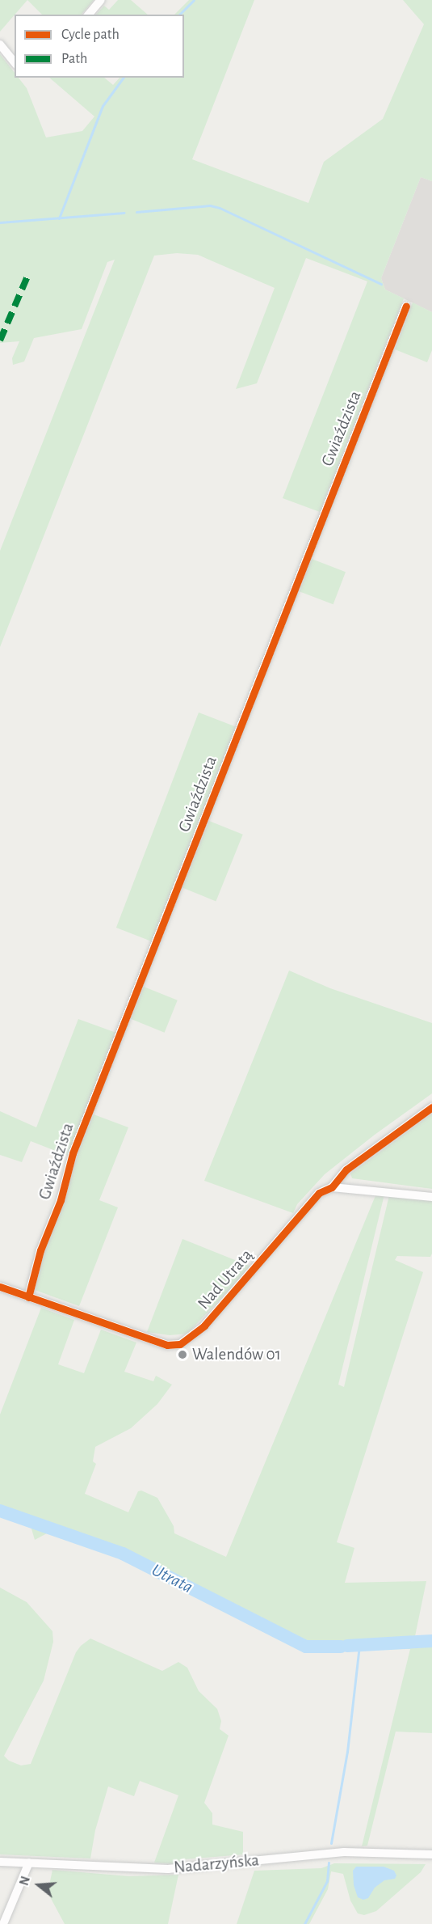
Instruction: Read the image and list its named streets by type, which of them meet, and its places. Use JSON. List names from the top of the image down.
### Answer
{
  "streets": {
    "street": ["Gwiaździsta", "Nad Utratą", "Nadarzyńska"]
  },
  "crossings": [
    ["Gwiaździsta", "Nad Utratą"]
  ],
  "water": ["Utrata"],
  "places": ["Walendów 01"],
  "legend": ["Cycle path", "Path"],
  "north": "left"
}
